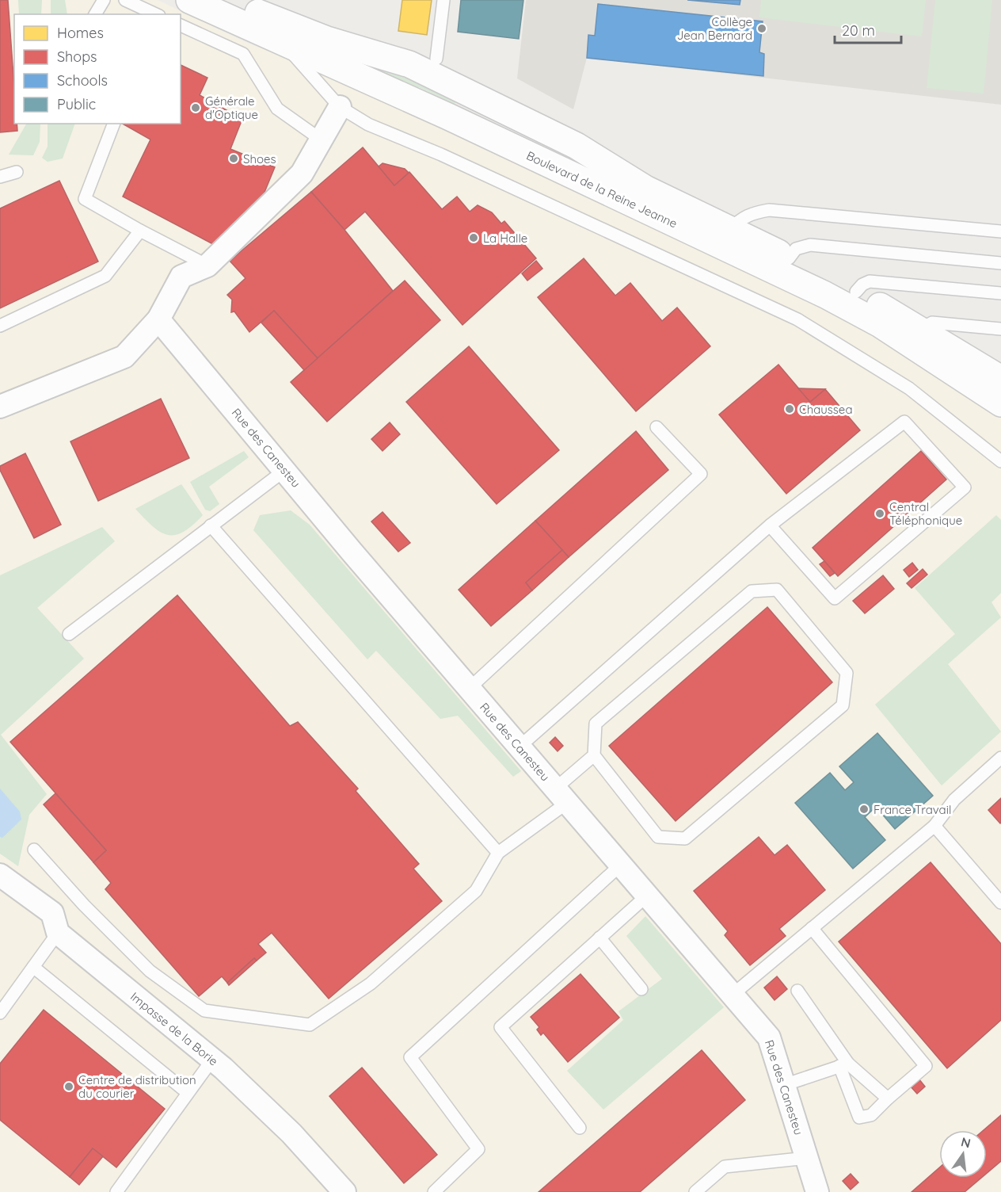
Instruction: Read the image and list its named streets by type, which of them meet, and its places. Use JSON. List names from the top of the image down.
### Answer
{
  "streets": {
    "main road": ["Boulevard de la Reine Jeanne"],
    "street": ["Rue des Canesteu", "Impasse de la Borie"]
  },
  "places": [
    "Collège Jean Bernard",
    "Générale d'Optique",
    "Shoes",
    "La Halle",
    "Chaussea",
    "Central Téléphonique",
    "France Travail",
    "Centre de distribution du courier"
  ],
  "legend": [
    "Homes",
    "Shops",
    "Schools",
    "Public"
  ],
  "scale_bar": "20 m",
  "north": "top"
}
